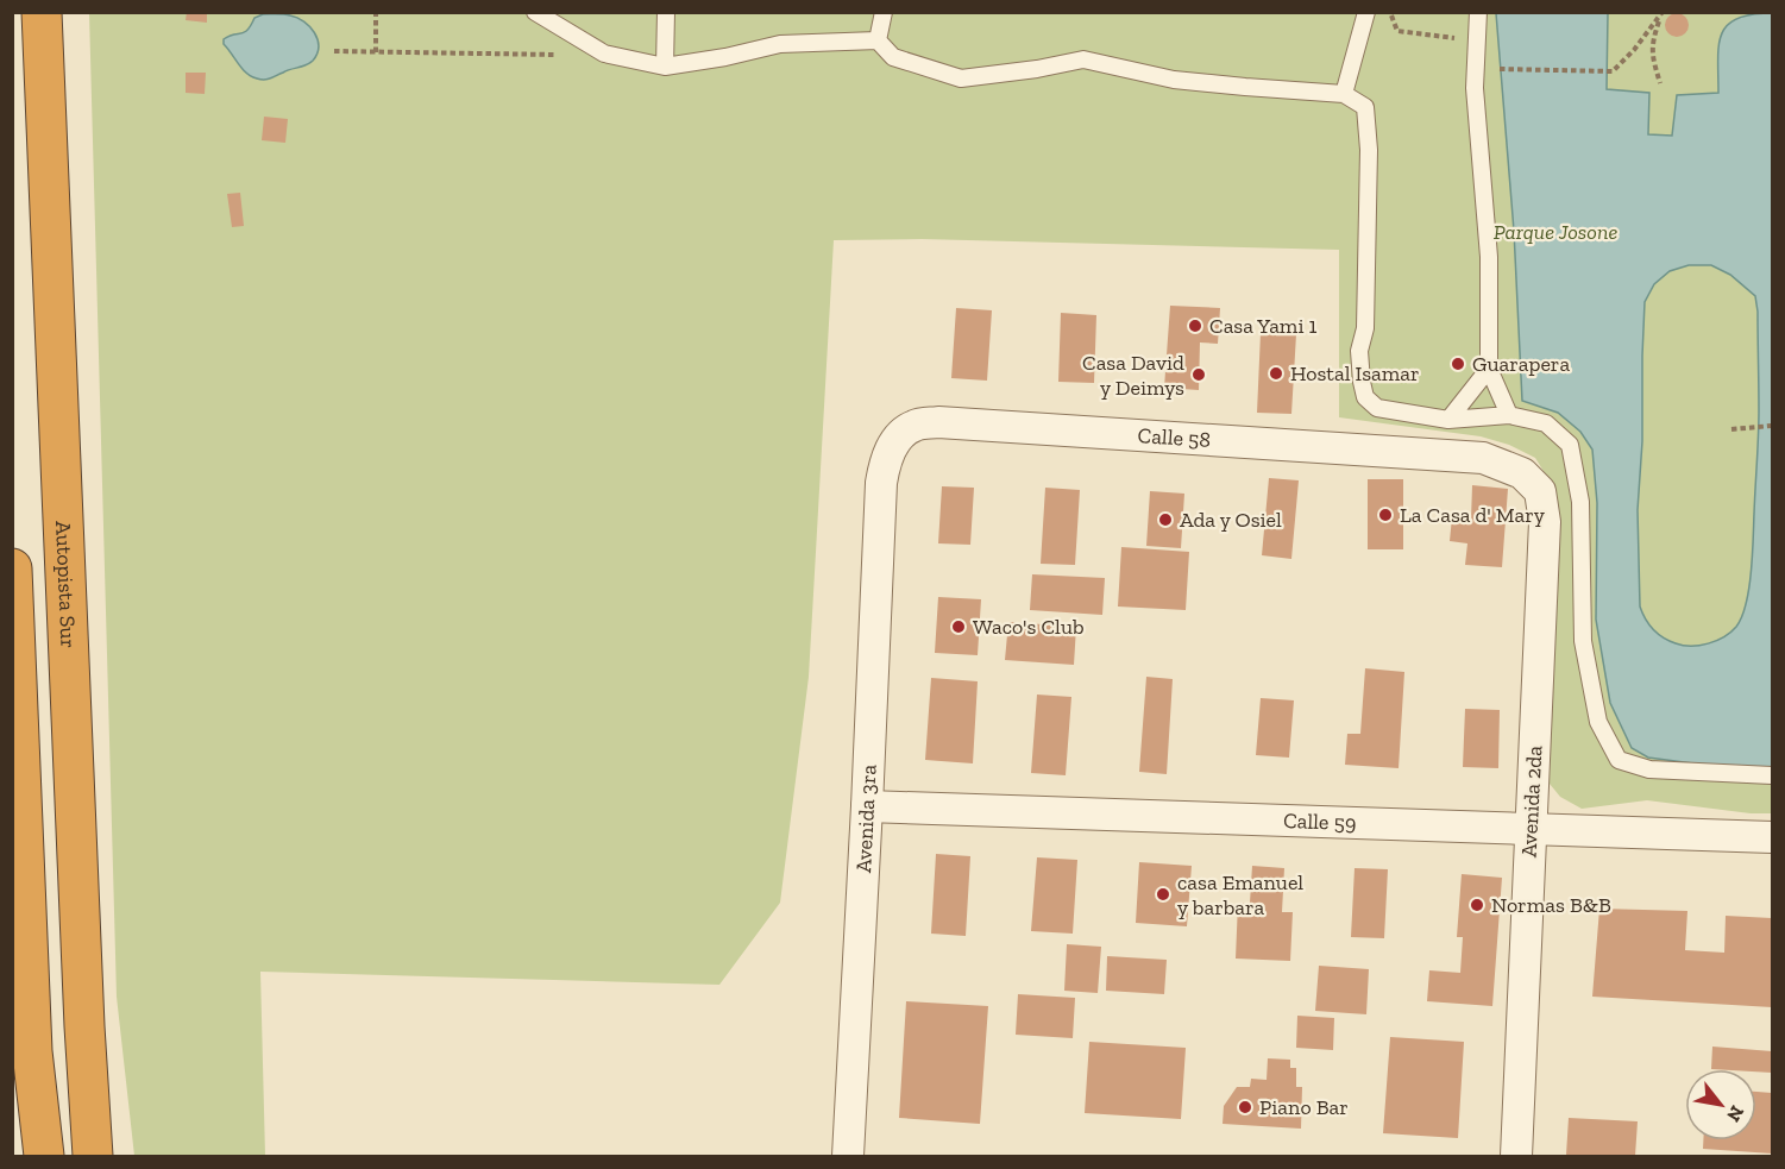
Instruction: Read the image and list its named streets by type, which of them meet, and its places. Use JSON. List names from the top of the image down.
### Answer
{
  "streets": {
    "highway": ["Autopista Sur"],
    "street": [
      "Calle 58",
      "Avenida 2da",
      "Avenida 3ra",
      "Calle 59"
    ]
  },
  "crossings": [
    ["Calle 58", "Avenida 2da"],
    ["Calle 58", "Avenida 3ra"],
    ["Avenida 2da", "Calle 59"],
    ["Avenida 3ra", "Calle 59"]
  ],
  "parks": ["Parque Josone"],
  "places": [
    "Casa Yami 1",
    "Guarapera",
    "Hostal Isamar",
    "Casa David y Deimys",
    "La Casa d' Mary",
    "Ada y Osiel",
    "Waco's Club",
    "casa Emanuel y barbara",
    "Normas B&B",
    "Piano Bar"
  ],
  "north": "bottom right"
}
